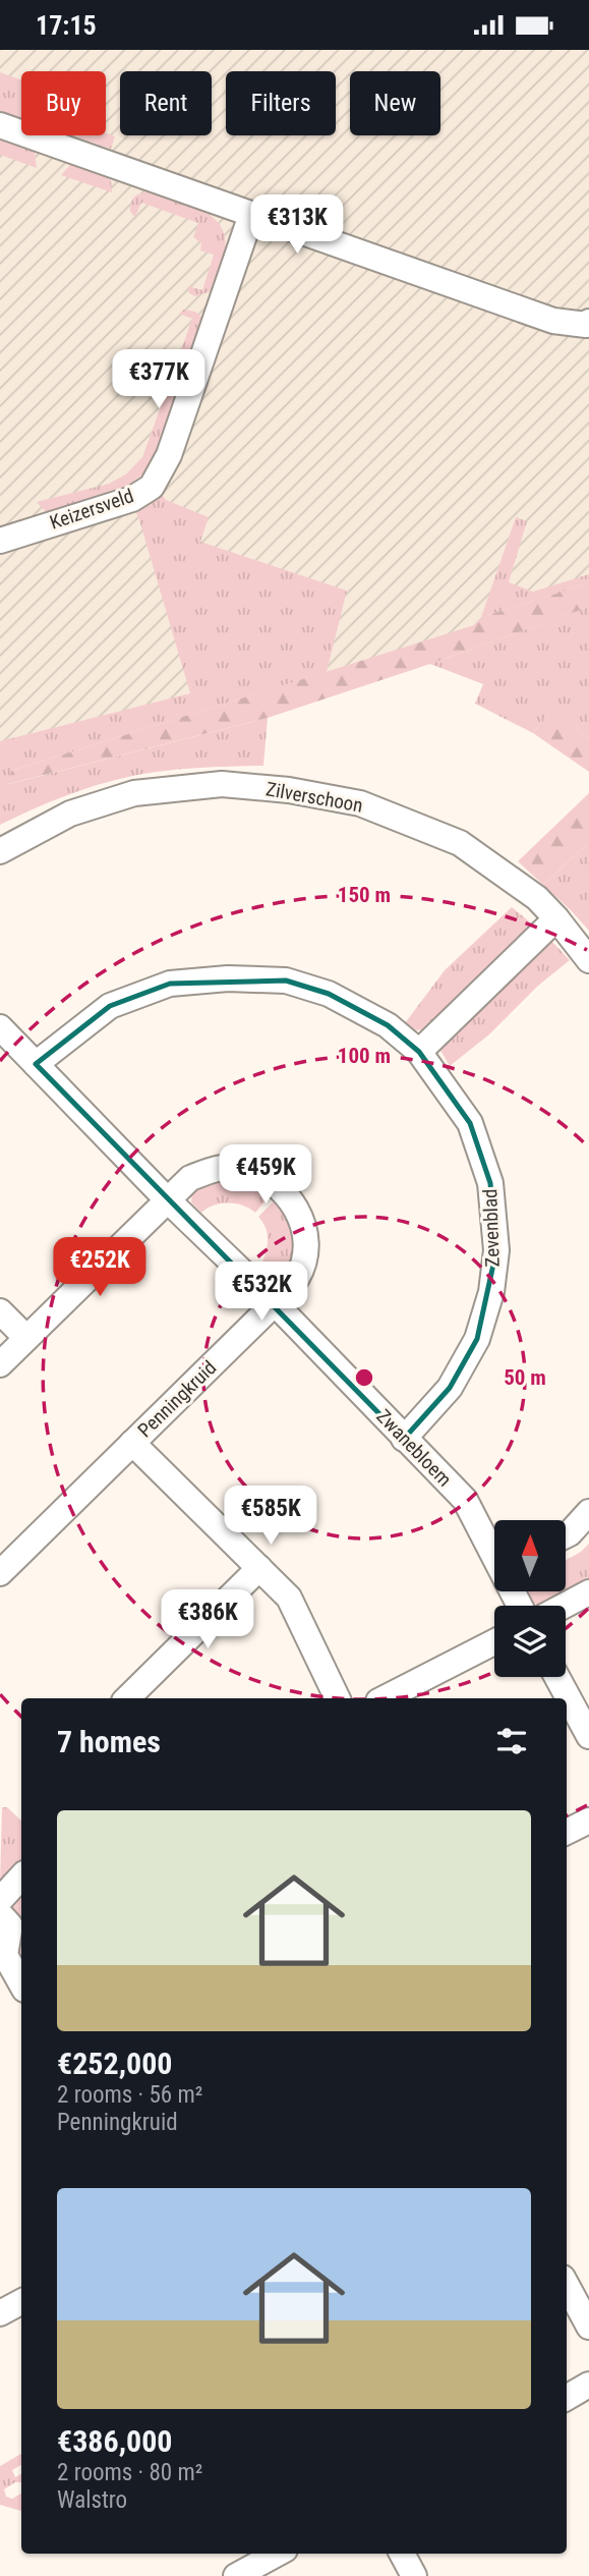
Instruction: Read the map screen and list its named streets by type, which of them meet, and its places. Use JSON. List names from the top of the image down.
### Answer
{
  "streets": {
    "street": [
      "Keizersveld",
      "Zilverschoon",
      "Zevenblad",
      "Penningkruid",
      "Zwanebloem"
    ]
  },
  "crossings": [
    ["Zevenblad", "Zwanebloem"],
    ["Penningkruid", "Zwanebloem"]
  ],
  "north": "top",
  "page": {
    "status": "17:15",
    "chip": [
      "Buy",
      "Rent",
      "Filters",
      "New"
    ],
    "price": [
      "€313K",
      "€377K",
      "€459K",
      "€252K",
      "€532K",
      "€585K",
      "€386K"
    ],
    "heading": "7 homes",
    "list": [
      {
        "name": "€252,000",
        "note": "2 rooms · 56 m² · Penningkruid"
      },
      {
        "name": "€386,000",
        "note": "2 rooms · 80 m² · Walstro"
      }
    ]
  },
  "rings": ["150 m", "100 m", "50 m"]
}
